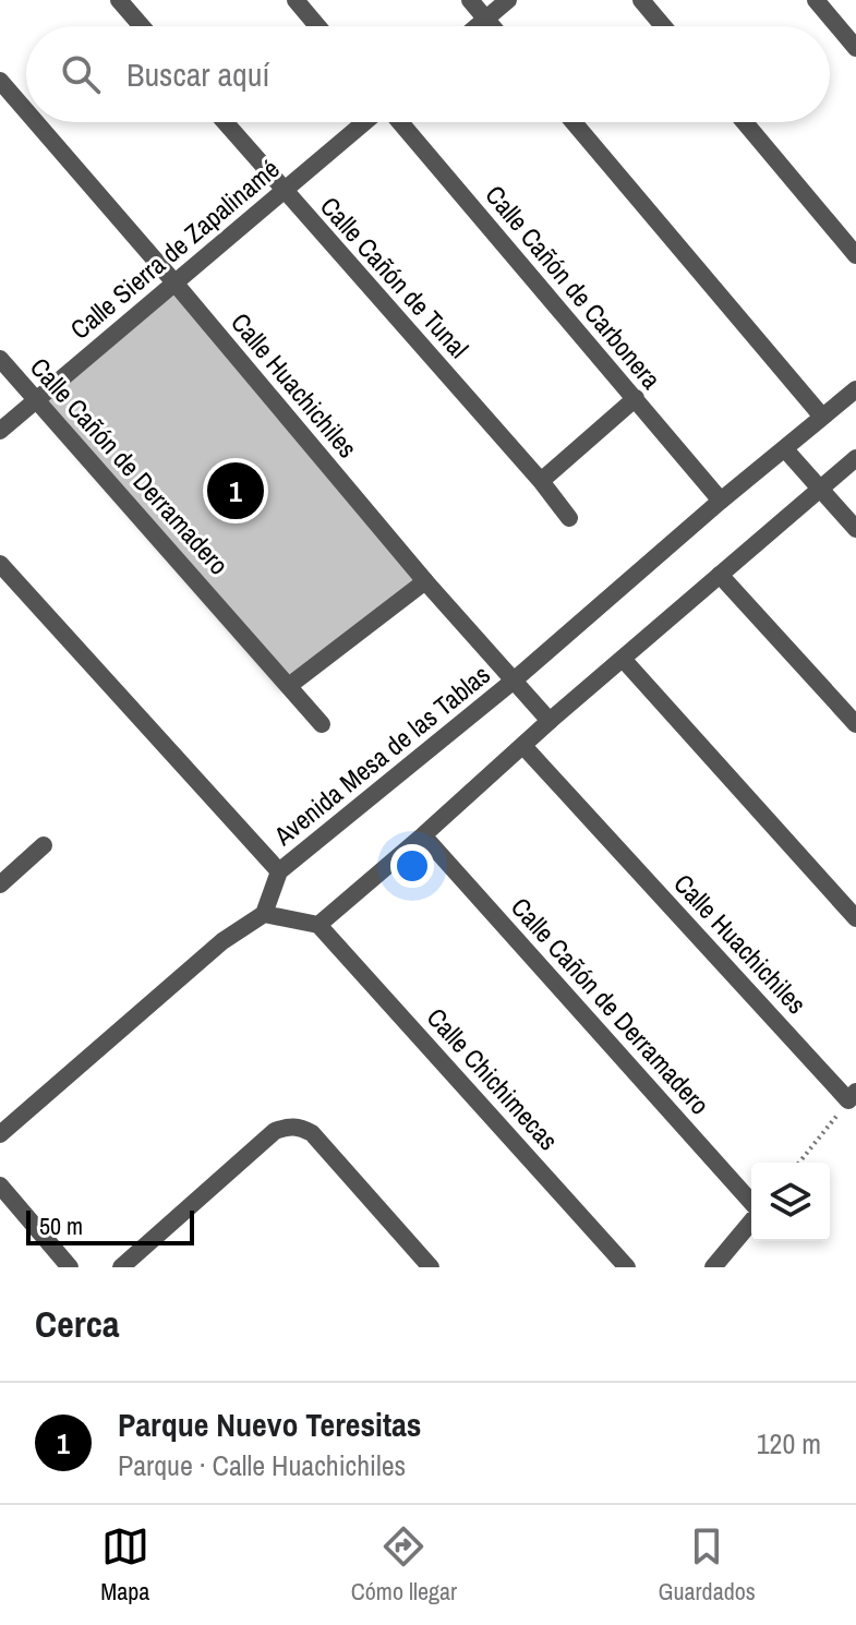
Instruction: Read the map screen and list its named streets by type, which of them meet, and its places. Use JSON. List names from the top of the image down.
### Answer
{
  "streets": {
    "street": [
      "Calle Sierra de Zapalinamé",
      "Calle Cañón de Tunal",
      "Calle Cañón de Carbonera",
      "Calle Huachichiles",
      "Calle Cañón de Derramadero",
      "Avenida Mesa de las Tablas",
      "Calle Chichimecas"
    ]
  },
  "crossings": [
    ["Calle Sierra de Zapalinamé", "Calle Cañón de Tunal"],
    ["Calle Sierra de Zapalinamé", "Calle Huachichiles"],
    ["Calle Sierra de Zapalinamé", "Calle Cañón de Derramadero"],
    ["Calle Cañón de Carbonera", "Avenida Mesa de las Tablas"],
    ["Calle Huachichiles", "Avenida Mesa de las Tablas"]
  ],
  "scale_bar": "50 m",
  "page": {
    "search": "Buscar aquí",
    "pins": "1",
    "scale": "50 m",
    "heading": "Cerca",
    "list": [
      {
        "mark": "1",
        "name": "Parque Nuevo Teresitas",
        "note": "Parque · Calle Huachichiles",
        "value": "120 m"
      }
    ],
    "nav": ["Mapa", "Cómo llegar", "Guardados"]
  }
}
